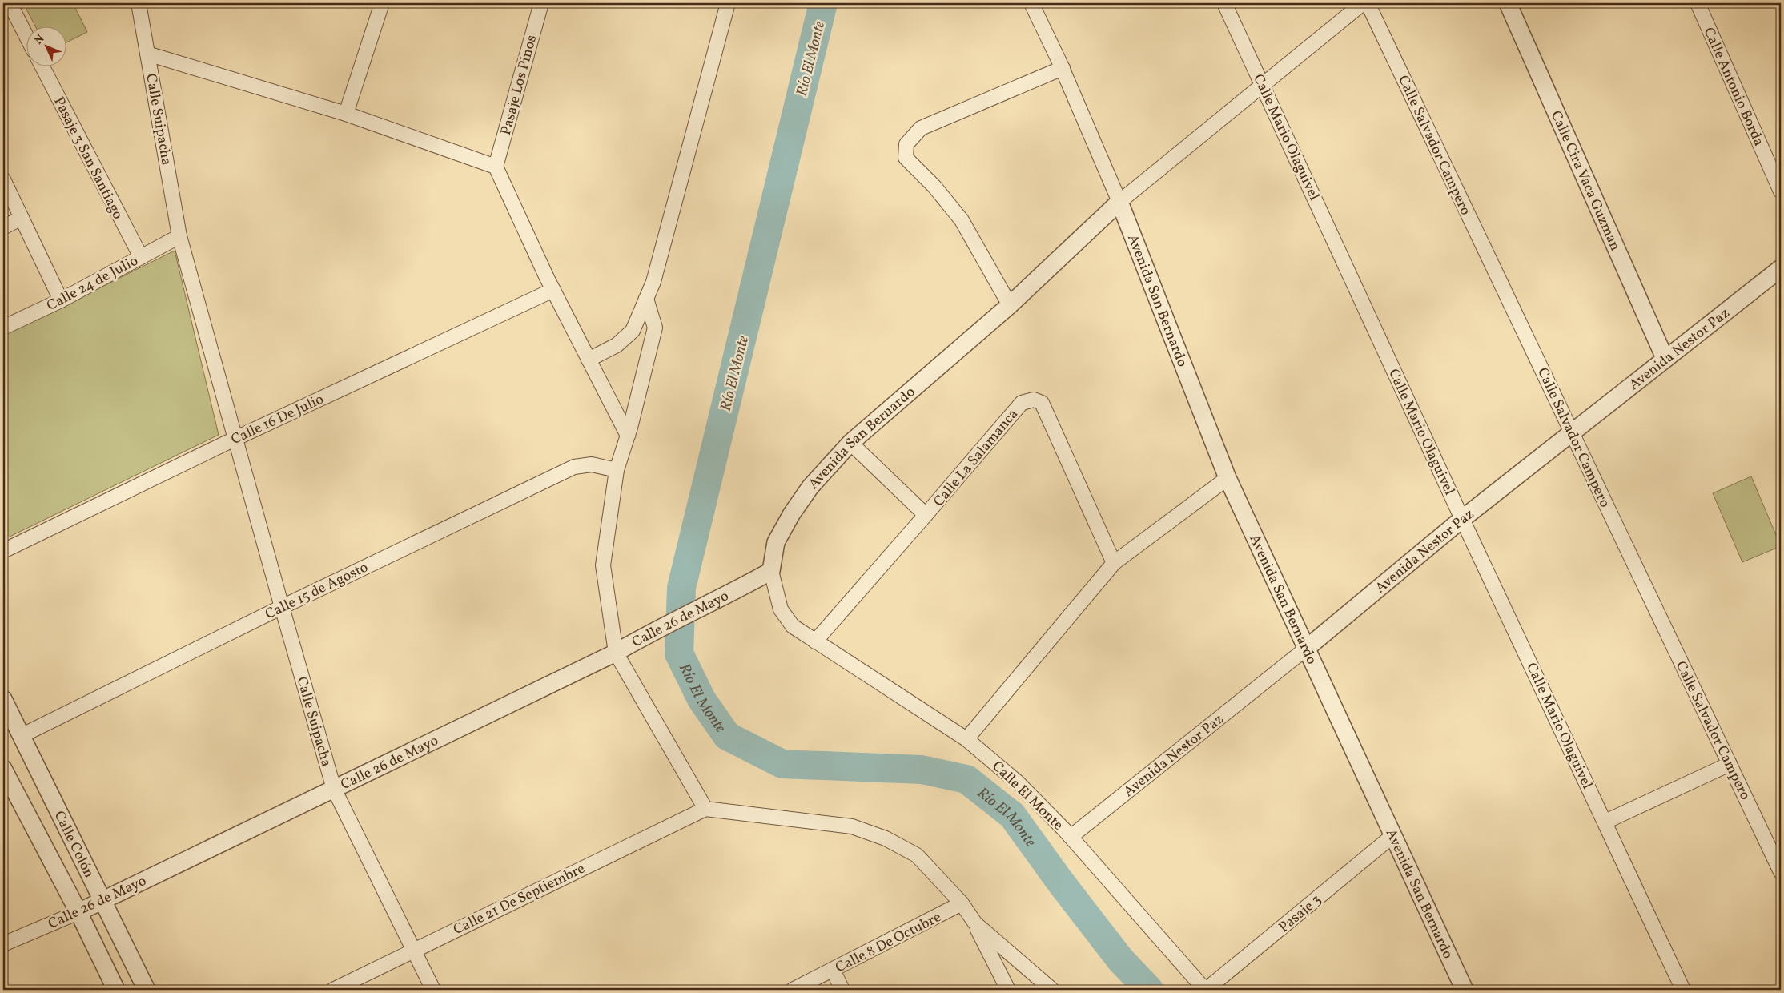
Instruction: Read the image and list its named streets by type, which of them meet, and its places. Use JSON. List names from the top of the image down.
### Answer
{
  "streets": {
    "street": [
      "Pasaje Los Pinos",
      "Calle Antonio Borda",
      "Calle Suipacha",
      "Calle Mario Olaguivel",
      "Calle Salvador Campero",
      "Pasaje 3 San Santiago",
      "Calle Cira Vaca Guzman",
      "Calle 24 de Julio",
      "Avenida San Bernardo",
      "Avenida Nestor Paz",
      "Calle 16 De Julio",
      "Calle La Salamanca",
      "Calle 15 de Agosto",
      "Calle 26 de Mayo",
      "Calle El Monte",
      "Calle Colón",
      "Calle 21 De Septiembre",
      "Pasaje 3",
      "Calle 8 De Octubre"
    ]
  },
  "crossings": [
    ["Calle Suipacha", "Calle 24 de Julio"],
    ["Calle Suipacha", "Calle 16 De Julio"],
    ["Calle Suipacha", "Calle 15 de Agosto"],
    ["Calle Suipacha", "Calle 26 de Mayo"],
    ["Calle Suipacha", "Calle 21 De Septiembre"],
    ["Calle Mario Olaguivel", "Avenida San Bernardo"],
    ["Calle Mario Olaguivel", "Avenida Nestor Paz"],
    ["Calle Salvador Campero", "Avenida Nestor Paz"],
    ["Pasaje 3 San Santiago", "Calle 24 de Julio"],
    ["Calle Cira Vaca Guzman", "Avenida Nestor Paz"],
    ["Avenida San Bernardo", "Avenida Nestor Paz"],
    ["Avenida San Bernardo", "Calle La Salamanca"],
    ["Avenida San Bernardo", "Calle 26 de Mayo"],
    ["Avenida San Bernardo", "Calle El Monte"],
    ["Avenida San Bernardo", "Pasaje 3"],
    ["Avenida Nestor Paz", "Calle El Monte"],
    ["Calle La Salamanca", "Calle El Monte"],
    ["Calle 15 de Agosto", "Calle Colón"],
    ["Calle 26 de Mayo", "Calle Colón"],
    ["Calle El Monte", "Pasaje 3"]
  ],
  "water": ["Río El Monte"],
  "north": "top left"
}
